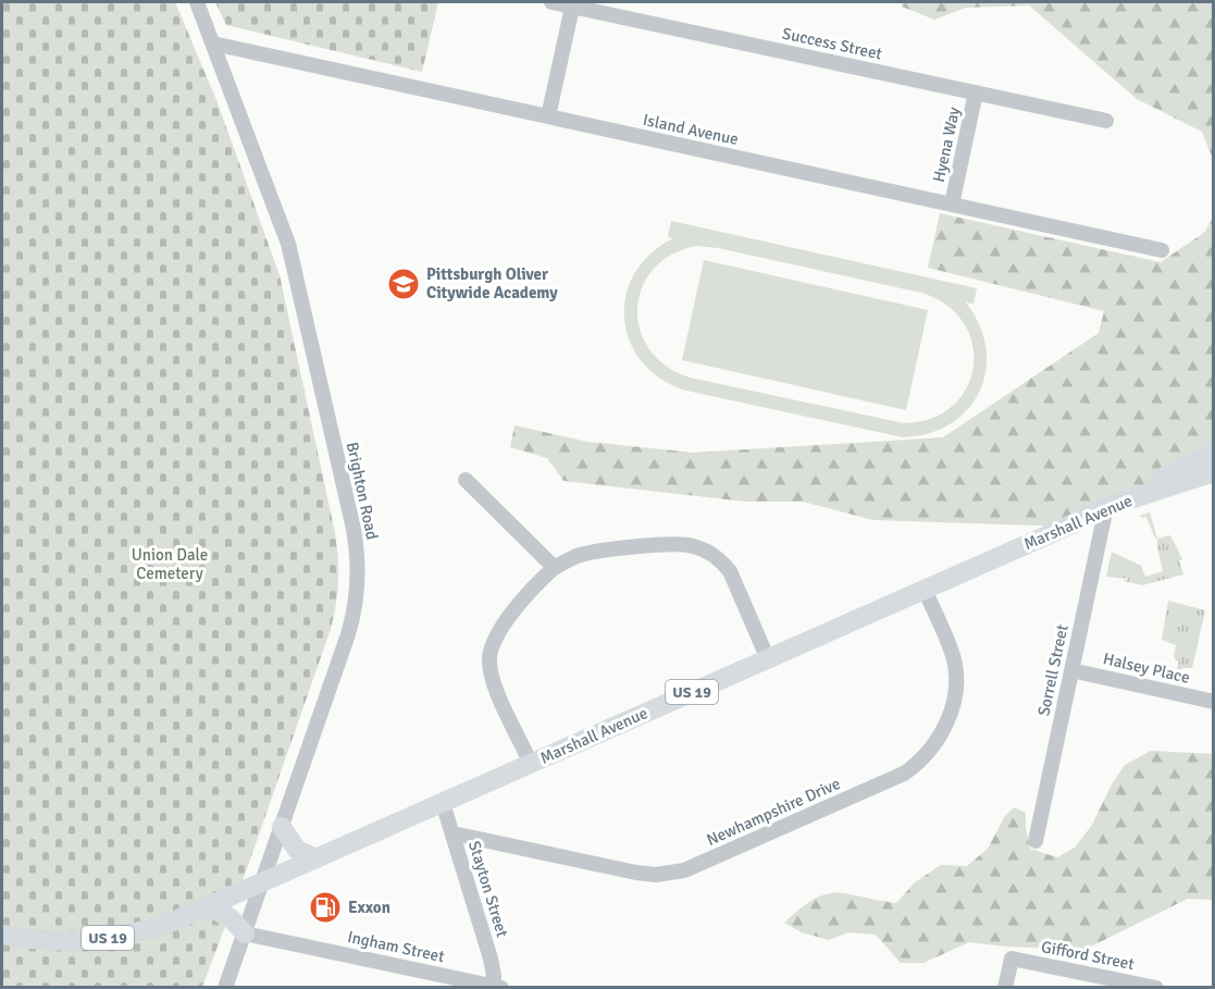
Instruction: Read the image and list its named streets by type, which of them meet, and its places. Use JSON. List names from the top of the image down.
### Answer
{
  "streets": {
    "main road": ["Marshall Avenue", "US 19"],
    "street": [
      "Success Street",
      "Island Avenue",
      "Hyena Way",
      "Brighton Road",
      "Halsey Place",
      "Sorrell Street",
      "Newhampshire Drive",
      "Stayton Street",
      "Ingham Street",
      "Gifford Street"
    ]
  },
  "crossings": [
    ["Success Street", "Hyena Way"],
    ["Island Avenue", "Hyena Way"],
    ["Island Avenue", "Brighton Road"],
    ["Brighton Road", "Marshall Avenue"],
    ["Brighton Road", "Ingham Street"],
    ["Marshall Avenue", "Sorrell Street"],
    ["Marshall Avenue", "US 19"],
    ["Marshall Avenue", "Newhampshire Drive"],
    ["Marshall Avenue", "Stayton Street"],
    ["Halsey Place", "Sorrell Street"],
    ["Sorrell Street", "US 19"],
    ["Newhampshire Drive", "Stayton Street"],
    ["Stayton Street", "Ingham Street"]
  ],
  "parks": ["Union Dale Cemetery"],
  "places": {
    "school or university": ["Pittsburgh Oliver Citywide Academy"],
    "fuel station": ["Exxon"]
  }
}
